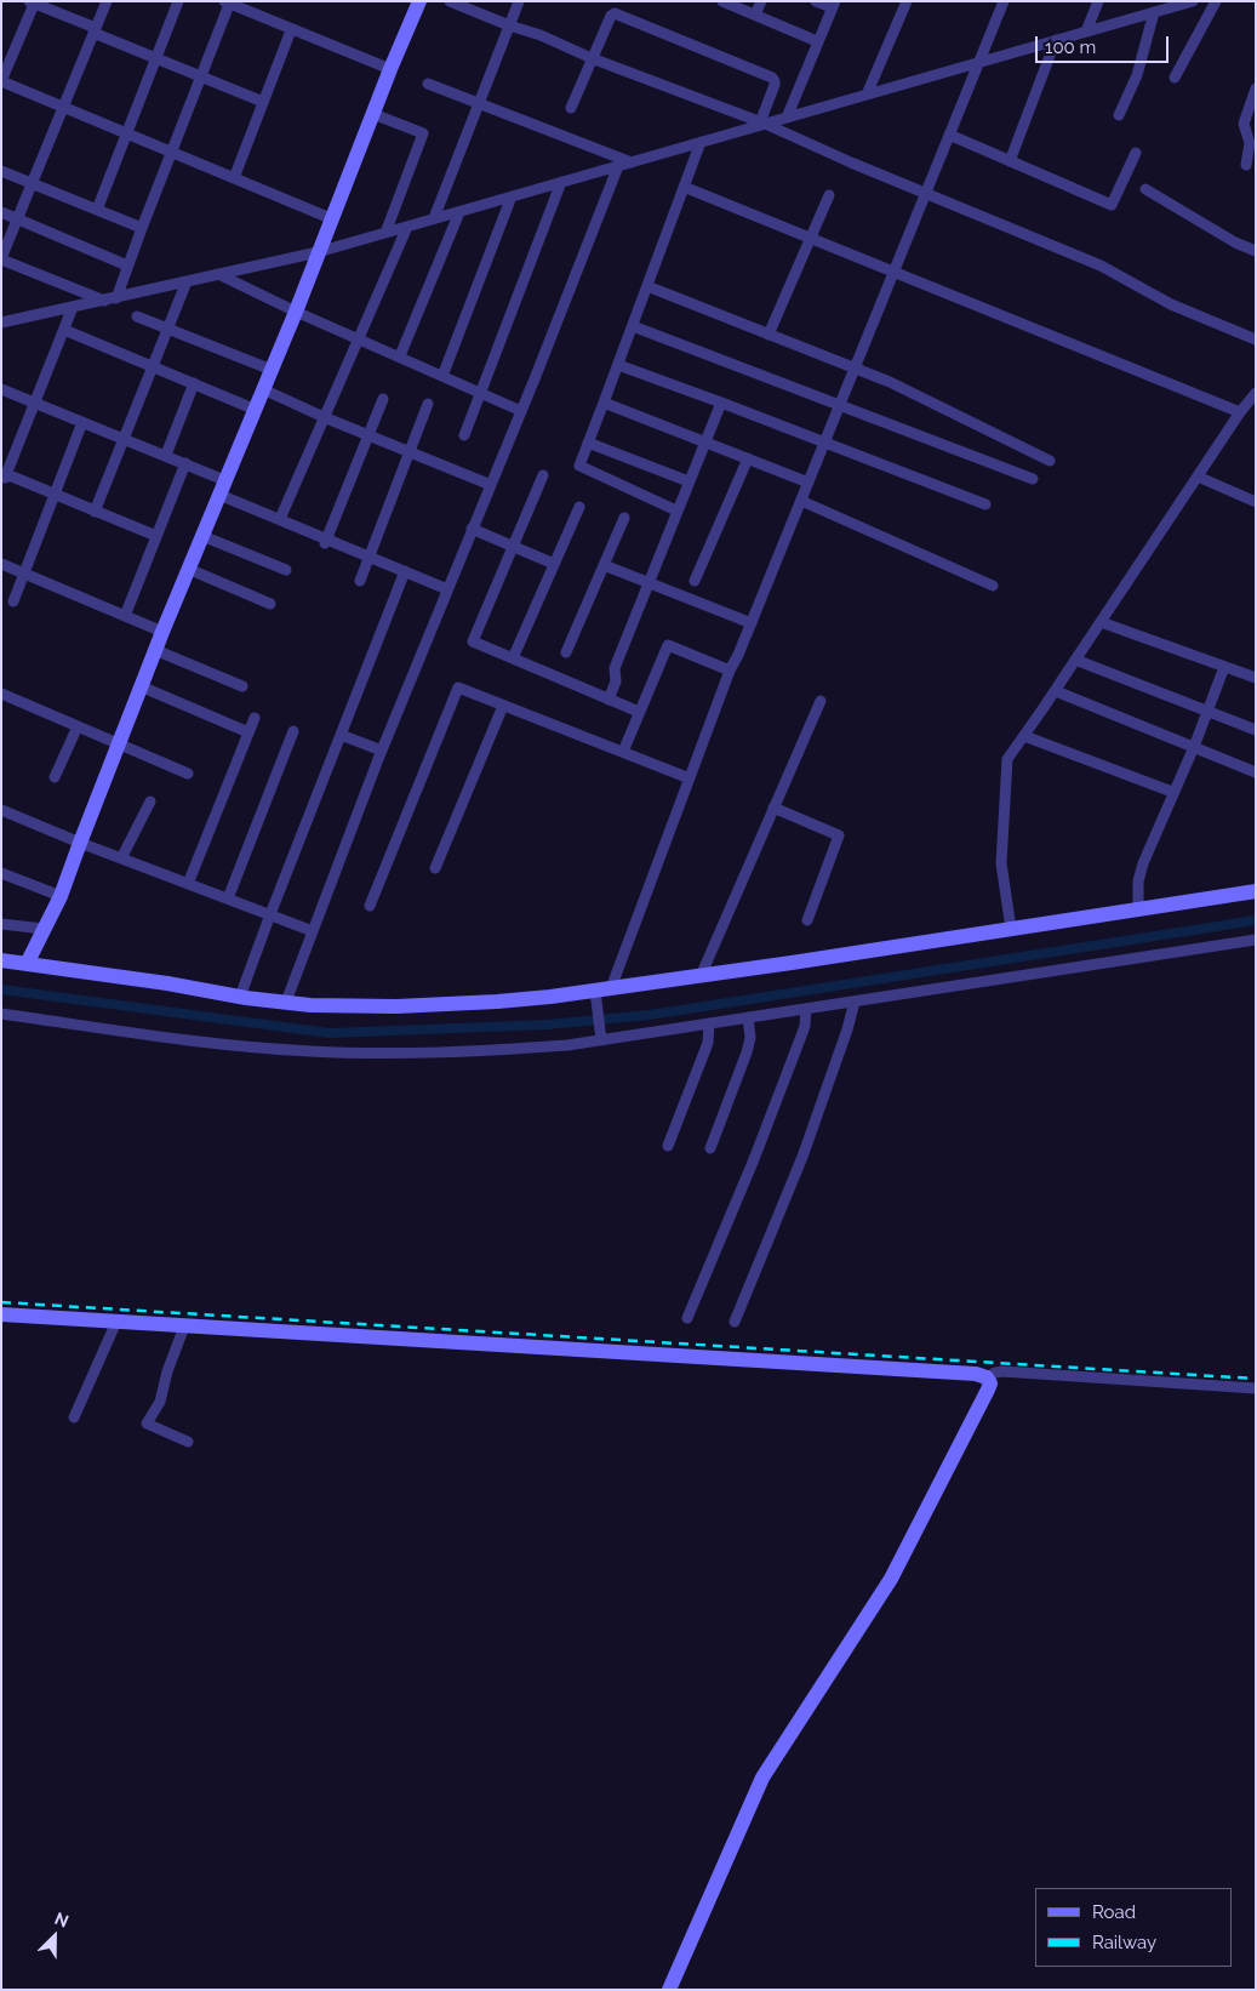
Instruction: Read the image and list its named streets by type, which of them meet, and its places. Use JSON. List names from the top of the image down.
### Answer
{
  "legend": ["Road", "Railway"],
  "scale_bar": "100 m",
  "north": "top right"
}
